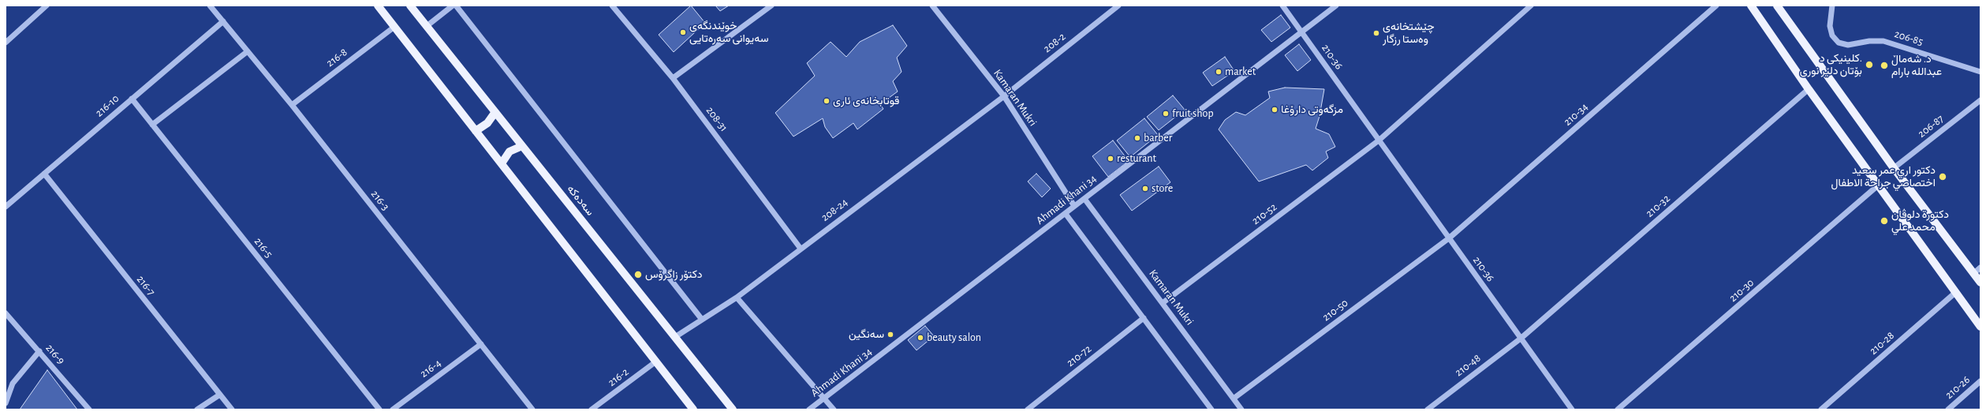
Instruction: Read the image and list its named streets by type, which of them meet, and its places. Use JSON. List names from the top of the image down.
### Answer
{
  "streets": {
    "main road": ["سەدەکە"],
    "street": [
      "206-85",
      "208-2",
      "210-36",
      "216-8",
      "Kamaran Mukri",
      "216-10",
      "210-34",
      "208-31",
      "206-87",
      "Ahmadi Khani 34",
      "216-3",
      "210-32",
      "208-24",
      "210-52",
      "216-5",
      "216-7",
      "210-30",
      "210-50",
      "210-28",
      "216-9",
      "210-72",
      "210-48",
      "216-4",
      "216-2",
      "210-26"
    ]
  },
  "crossings": [
    ["208-2", "Kamaran Mukri"],
    ["208-2", "208-24"],
    ["210-36", "210-34"],
    ["210-36", "Ahmadi Khani 34"],
    ["210-36", "210-32"],
    ["210-36", "210-52"],
    ["210-36", "210-50"],
    ["210-36", "210-48"],
    ["216-8", "216-3"],
    ["Kamaran Mukri", "Ahmadi Khani 34"],
    ["Kamaran Mukri", "208-24"],
    ["Kamaran Mukri", "210-52"],
    ["Kamaran Mukri", "210-50"],
    ["216-10", "216-3"],
    ["216-10", "216-5"],
    ["216-10", "216-7"],
    ["210-34", "210-50"],
    ["208-31", "208-24"],
    ["216-3", "216-4"],
    ["سەدەکە", "208-24"],
    ["210-32", "210-48"]
  ],
  "places": [
    "خوێندنگەی سەیوانی سەرەتایی",
    "چێشتخانەی وەستا رزگار",
    "کلینیکی د. بۆتان دلێر نوری",
    "د. شەماڵ عبداللە بارام",
    "market",
    "قوتابخانەی ئاری",
    "مزگەوتی دارۆغا",
    "fruit shop",
    "barber",
    "resturant",
    "دكتور اري عمر سعيد اختصاصي جراحة الاطفال",
    "store",
    "دكتورة دلوڤان محمد علي",
    "دکتۆر زاگرۆس",
    "سەنگین",
    "beauty salon"
  ]
}
